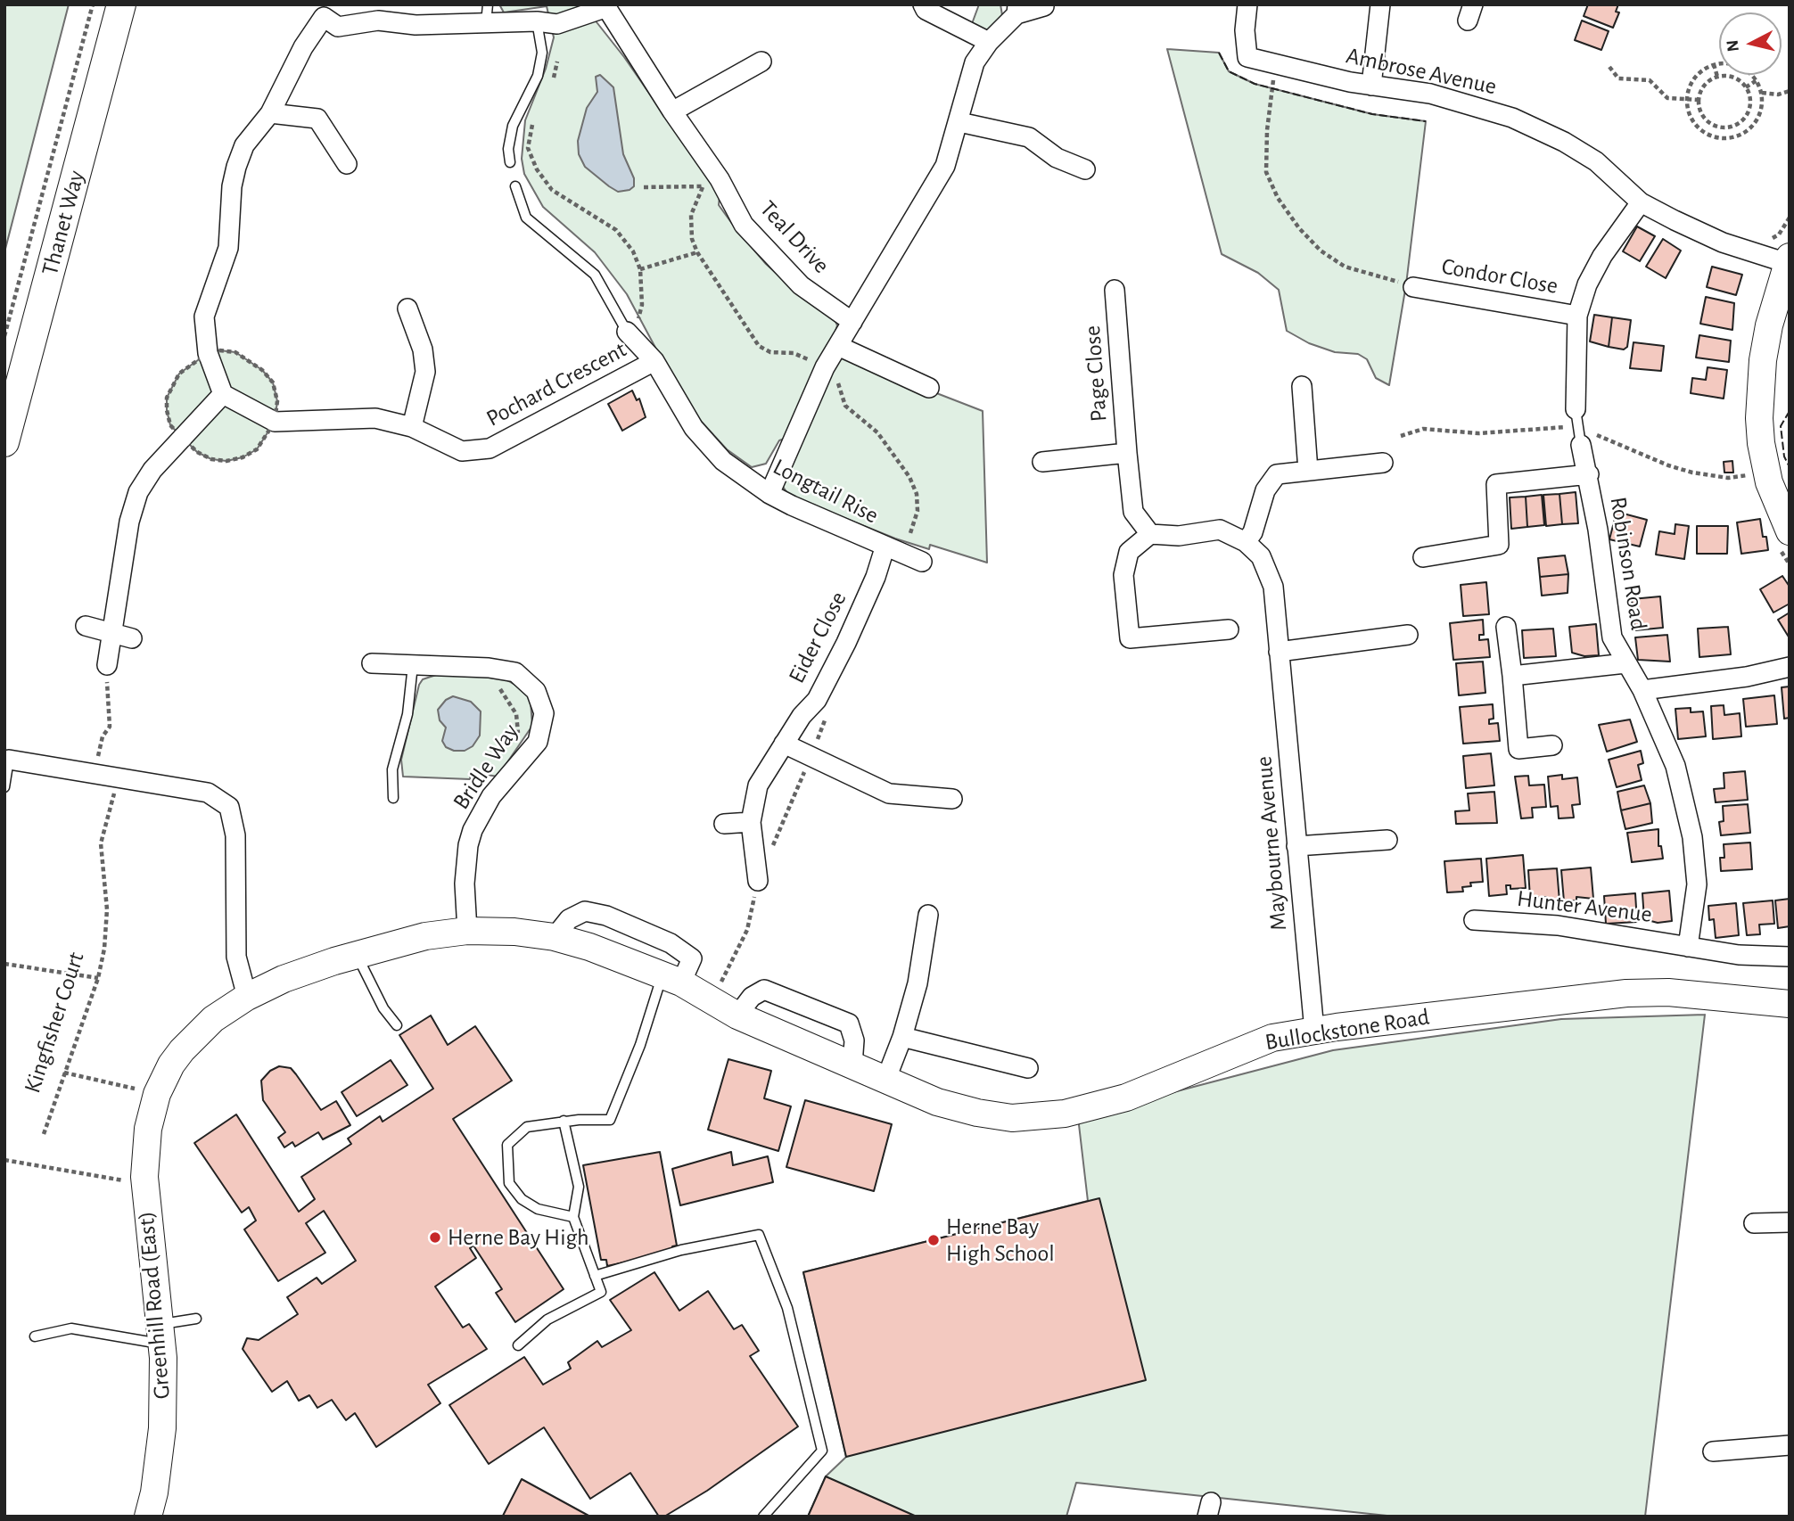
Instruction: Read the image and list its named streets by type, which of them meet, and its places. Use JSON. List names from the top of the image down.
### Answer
{
  "streets": {
    "main road": ["Thanet Way"],
    "street": [
      "Ambrose Avenue",
      "Teal Drive",
      "Condor Close",
      "Page Close",
      "Pochard Crescent",
      "Longtail Rise",
      "Robinson Road",
      "Eider Close",
      "Bridle Way",
      "Maybourne Avenue",
      "Hunter Avenue",
      "Bullockstone Road",
      "Greenhill Road (East)"
    ],
    "path": ["Kingfisher Court"]
  },
  "crossings": [
    ["Ambrose Avenue", "Condor Close"],
    ["Pochard Crescent", "Longtail Rise"],
    ["Longtail Rise", "Eider Close"],
    ["Bridle Way", "Bullockstone Road"],
    ["Maybourne Avenue", "Bullockstone Road"],
    ["Bullockstone Road", "Greenhill Road (East)"]
  ],
  "places": ["Herne Bay High", "Herne Bay High School"],
  "north": "left"
}
